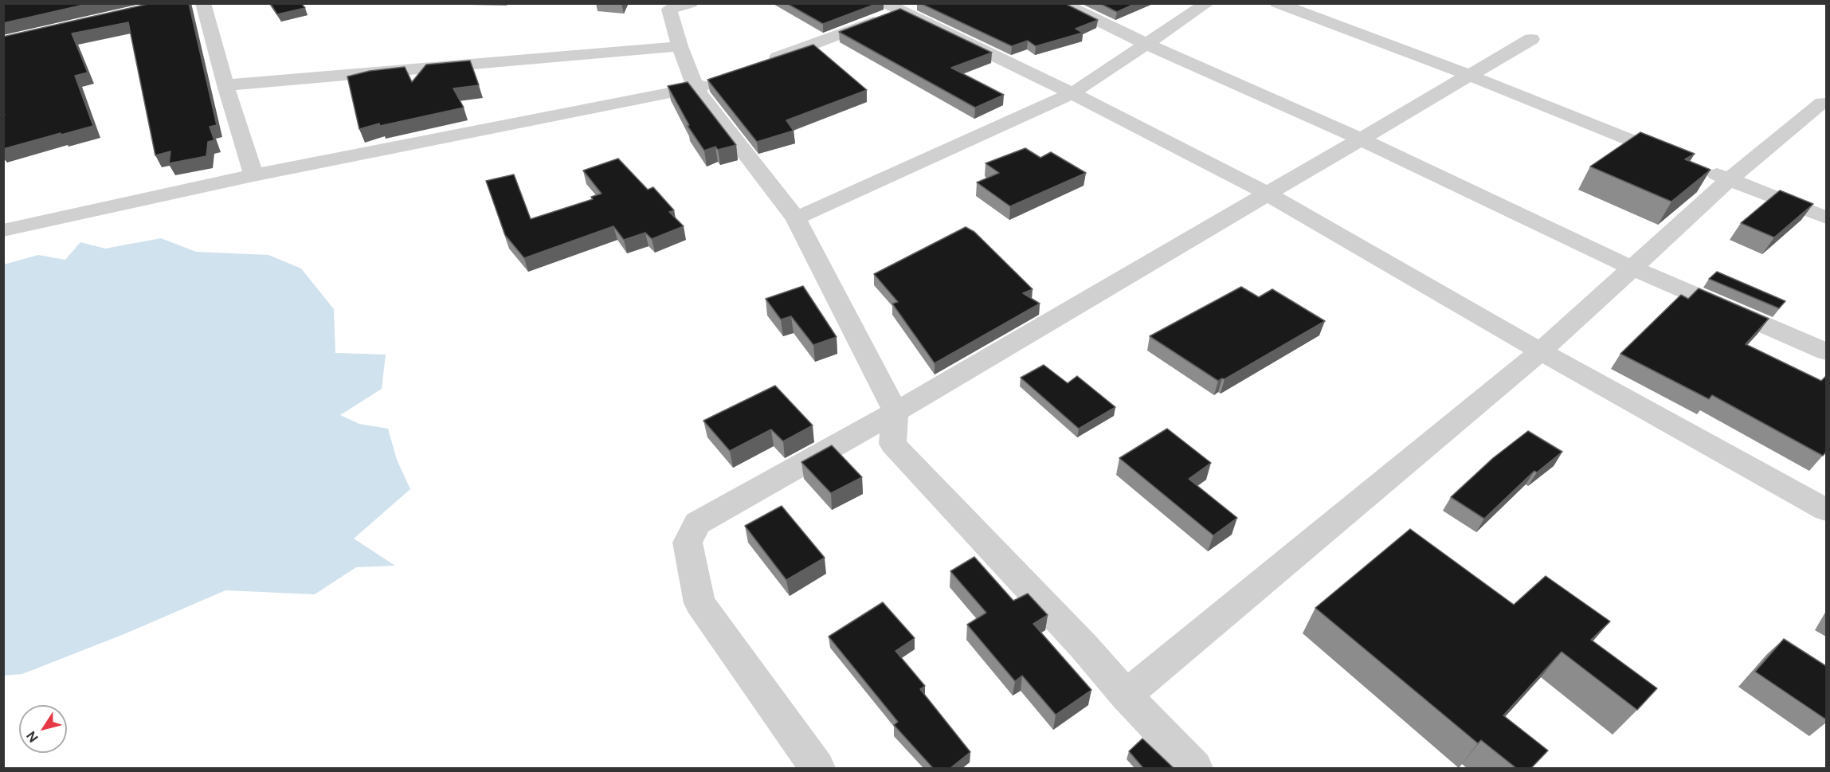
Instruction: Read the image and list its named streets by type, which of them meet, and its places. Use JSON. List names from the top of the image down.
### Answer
{
  "north": "bottom left"
}
